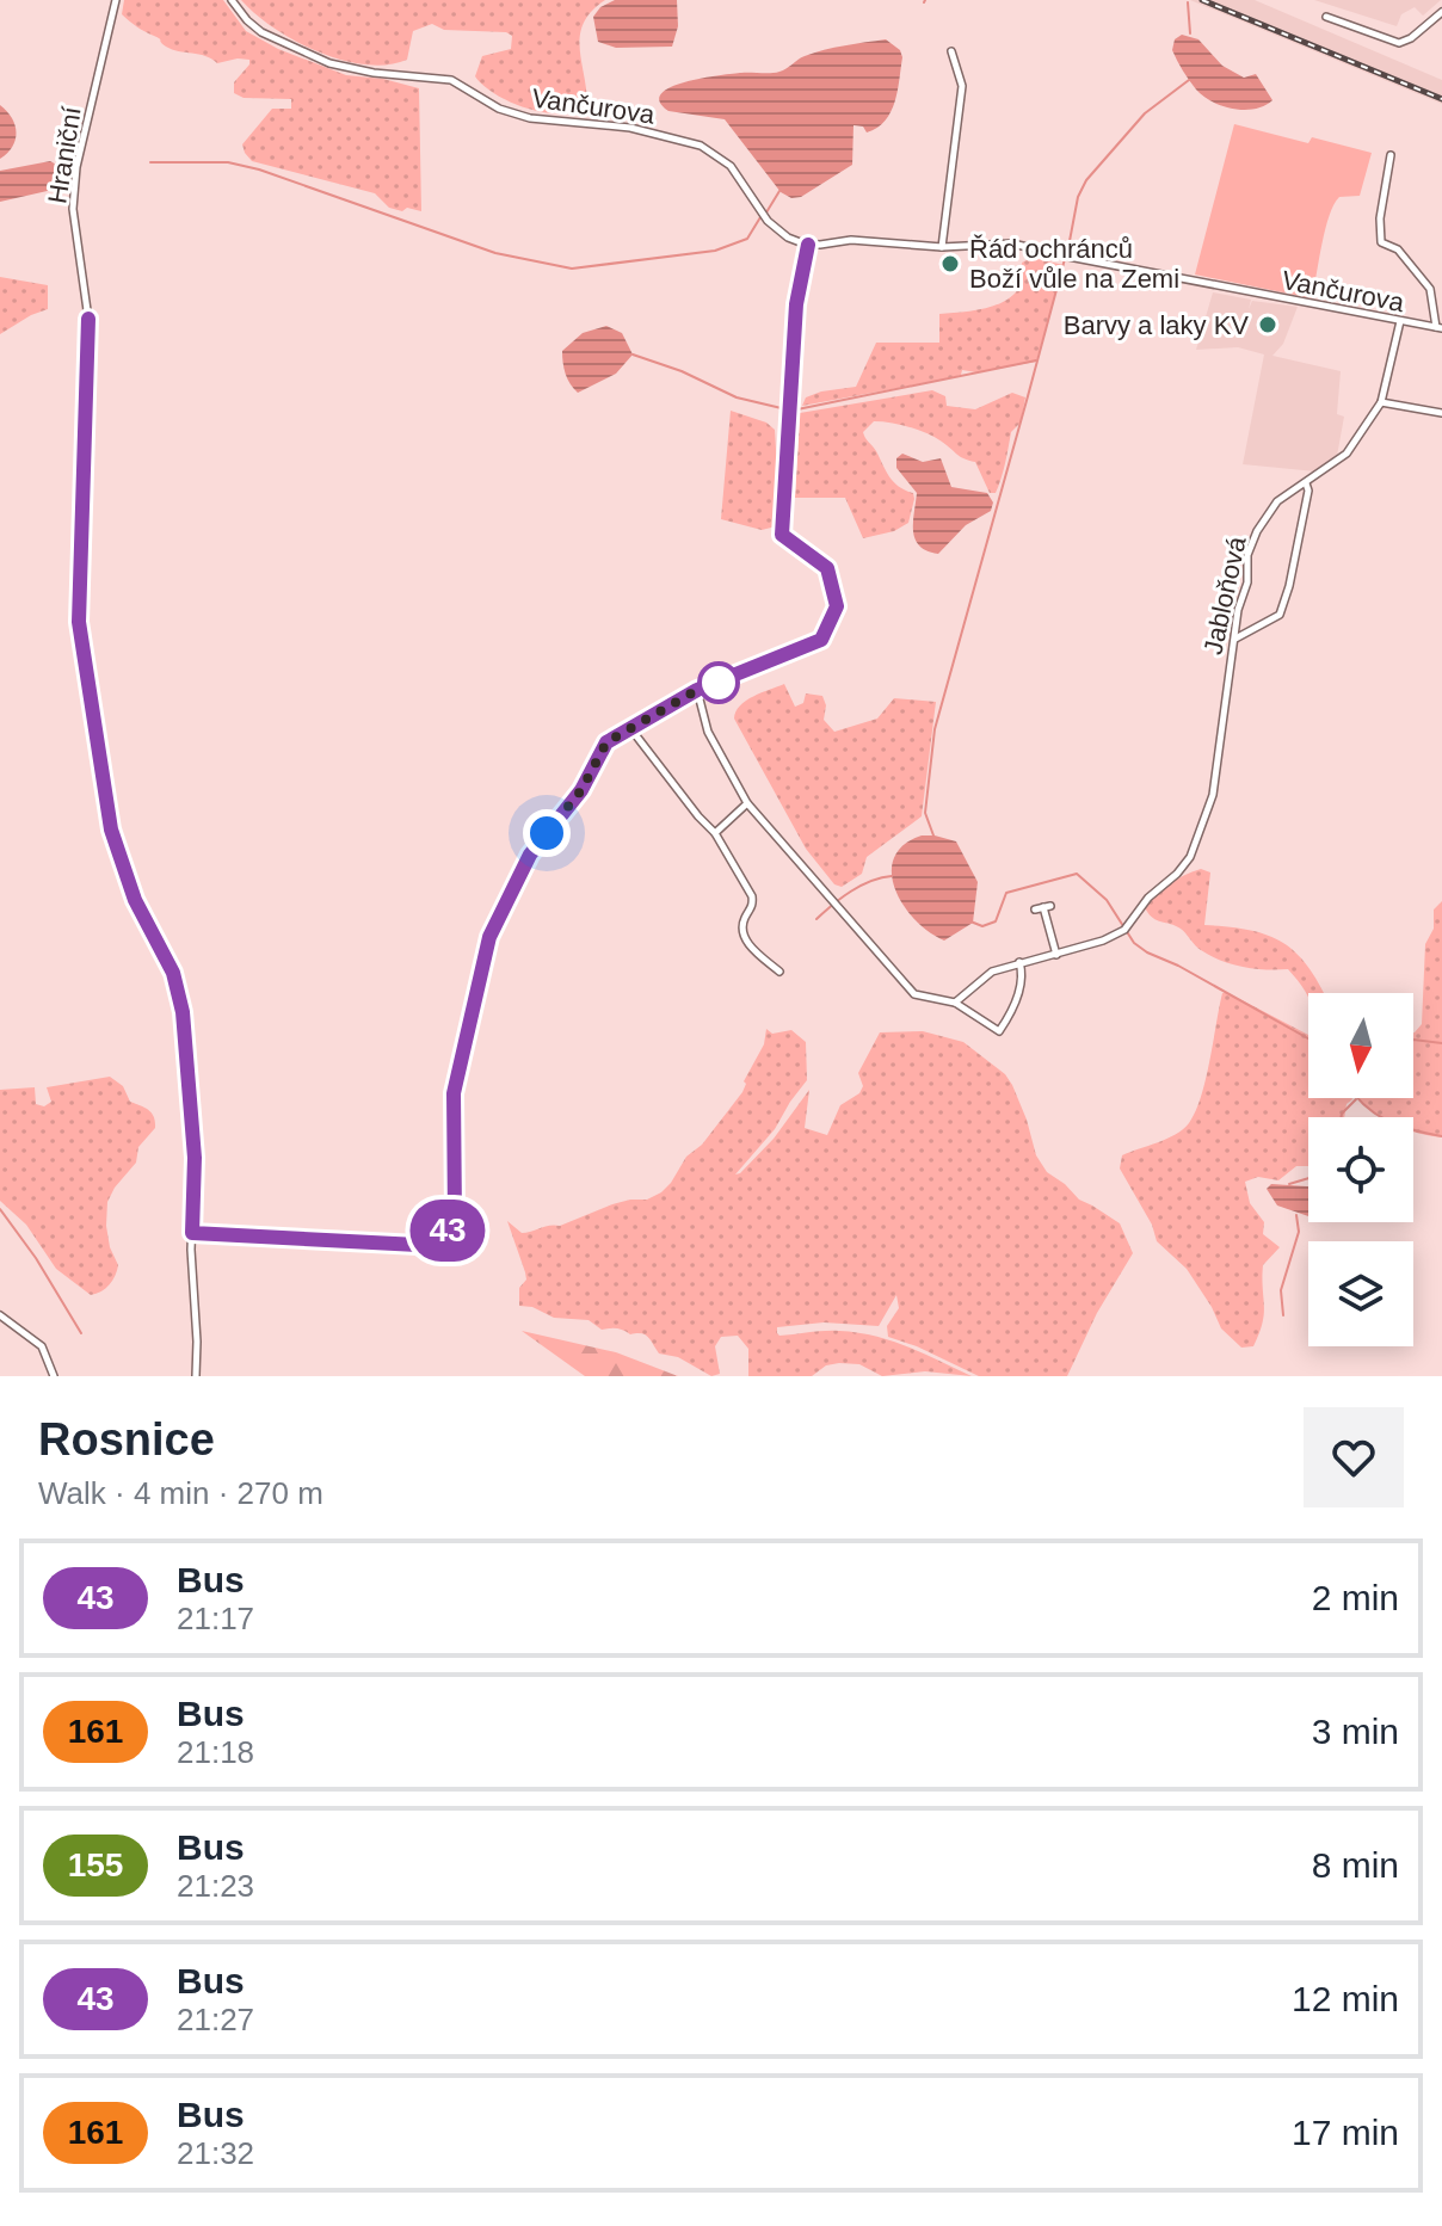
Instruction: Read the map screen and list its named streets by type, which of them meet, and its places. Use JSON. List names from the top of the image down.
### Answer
{
  "streets": {
    "street": ["Vančurova", "Hraniční", "Jabloňová"]
  },
  "crossings": [
    ["Vančurova", "Jabloňová"]
  ],
  "places": ["Řád ochránců Boží vůle na Zemi", "Barvy a laky KV"],
  "lines": ["bus line 43"],
  "north": "bottom",
  "page": {
    "on_map": "43",
    "heading": ["Rosnice", "Walk · 4 min · 270 m"],
    "list": [
      {
        "mark": "43",
        "name": "Bus",
        "note": "21:17",
        "value": "2 min"
      },
      {
        "mark": "161",
        "name": "Bus",
        "note": "21:18",
        "value": "3 min"
      },
      {
        "mark": "155",
        "name": "Bus",
        "note": "21:23",
        "value": "8 min"
      },
      {
        "mark": "43",
        "name": "Bus",
        "note": "21:27",
        "value": "12 min"
      },
      {
        "mark": "161",
        "name": "Bus",
        "note": "21:32",
        "value": "17 min"
      }
    ]
  }
}
